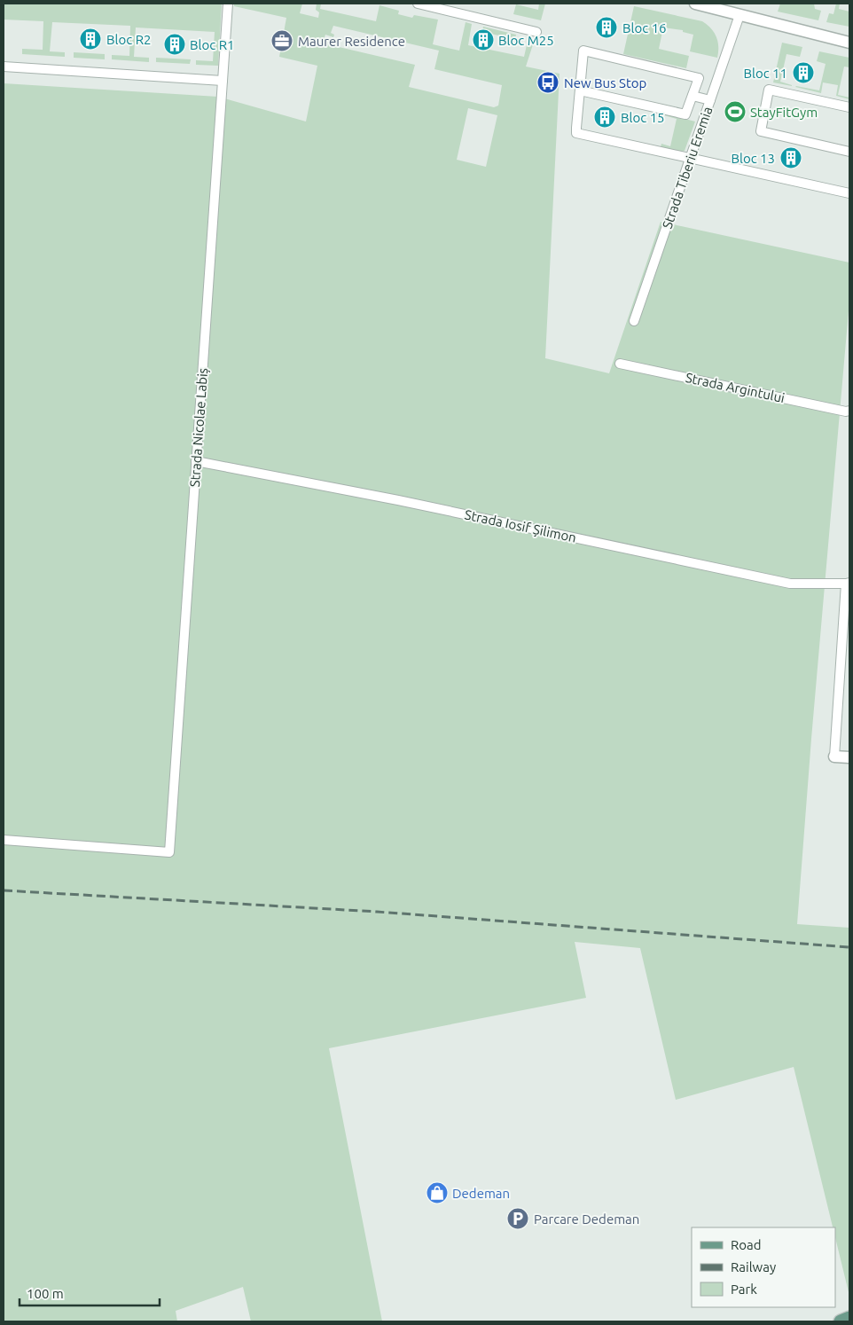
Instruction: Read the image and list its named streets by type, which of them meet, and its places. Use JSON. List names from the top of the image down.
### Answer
{
  "streets": {
    "street": [
      "Strada Tiberiu Eremia",
      "Strada Argintului",
      "Strada Nicolae Labiș",
      "Strada Iosif Șilimon"
    ]
  },
  "crossings": [
    ["Strada Nicolae Labiș", "Strada Iosif Șilimon"]
  ],
  "places": {
    "building": [
      "Bloc 16",
      "Bloc R2",
      "Bloc M25",
      "Bloc R1",
      "Bloc 11",
      "Bloc 15",
      "Bloc 13"
    ],
    "office": ["Maurer Residence"],
    "bus stop": ["New Bus Stop"],
    "sports": ["StayFitGym"],
    "shop": ["Dedeman"],
    "parking": ["Parcare Dedeman"]
  },
  "legend": ["Road", "Railway", "Park"],
  "scale_bar": "100 m"
}
